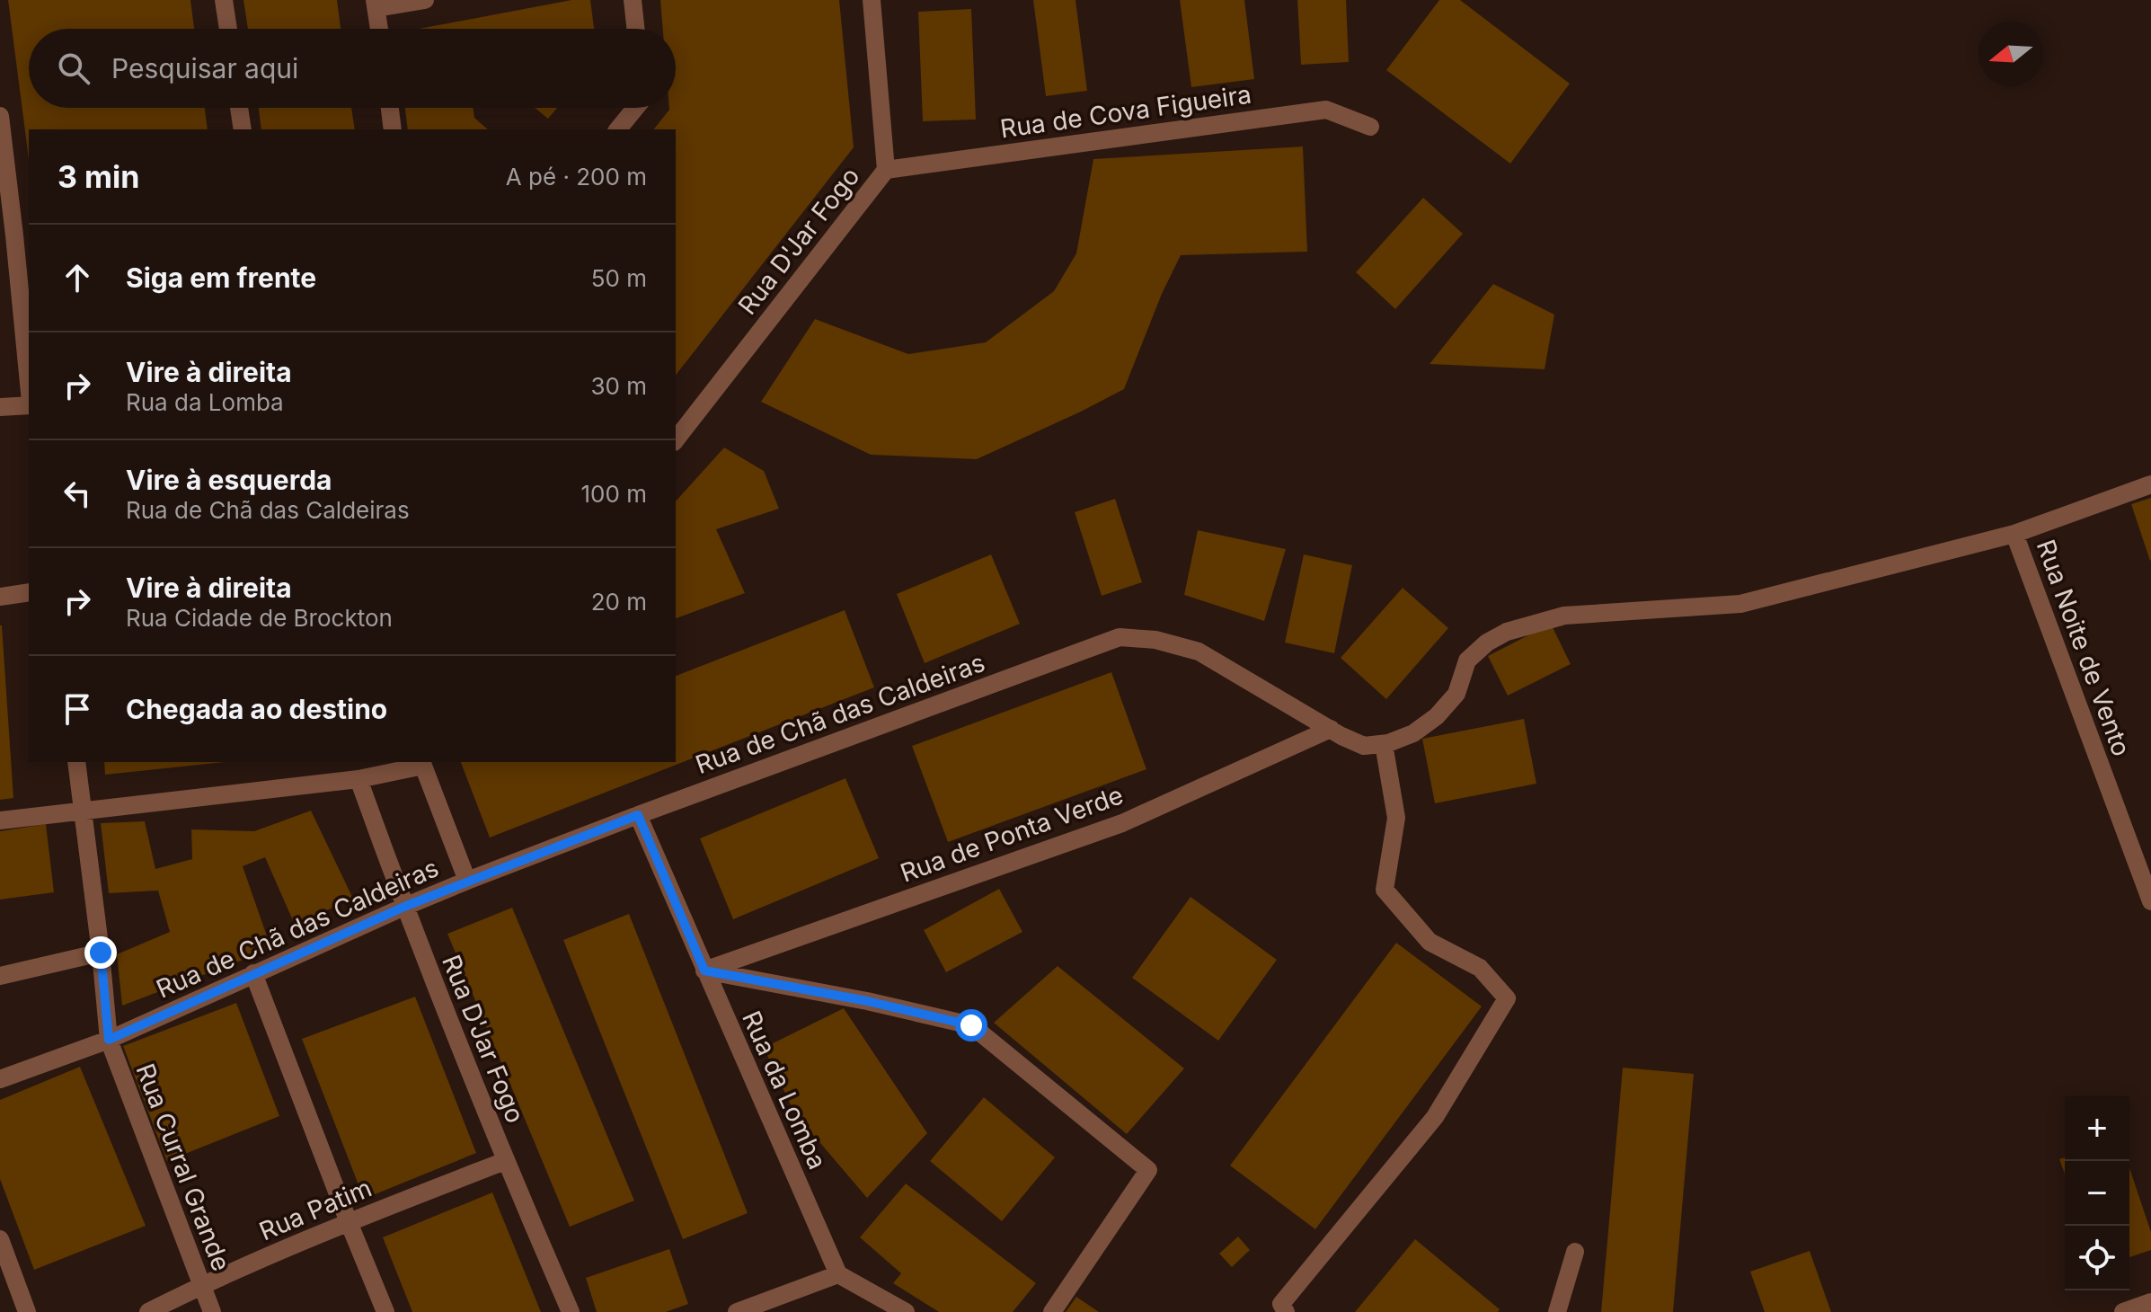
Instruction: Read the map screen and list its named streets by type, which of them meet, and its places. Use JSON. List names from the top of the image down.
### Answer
{
  "streets": {
    "street": [
      "Rua de Cova Figueira",
      "Rua D'Jar Fogo",
      "Rua Noite de Vento",
      "Rua de Chã das Caldeiras",
      "Rua de Ponta Verde",
      "Rua da Lomba",
      "Rua Curral Grande",
      "Rua Patim"
    ]
  },
  "crossings": [
    ["Rua de Cova Figueira", "Rua D'Jar Fogo"],
    ["Rua D'Jar Fogo", "Rua de Chã das Caldeiras"],
    ["Rua D'Jar Fogo", "Rua Patim"],
    ["Rua de Chã das Caldeiras", "Rua de Ponta Verde"],
    ["Rua de Chã das Caldeiras", "Rua da Lomba"],
    ["Rua de Chã das Caldeiras", "Rua Curral Grande"],
    ["Rua de Ponta Verde", "Rua da Lomba"],
    ["Rua Curral Grande", "Rua Patim"]
  ],
  "north": "left",
  "page": {
    "search": "Pesquisar aqui",
    "heading": ["3 min", "A pé · 200 m"],
    "list": [
      ["Siga em frente", "50 m"],
      ["Vire à direita", "Rua da Lomba", "30 m"],
      ["Vire à esquerda", "Rua de Chã das Caldeiras", "100 m"],
      ["Vire à direita", "Rua Cidade de Brockton", "20 m"],
      "Chegada ao destino"
    ],
    "map_buttons": ["+", "−"]
  }
}
